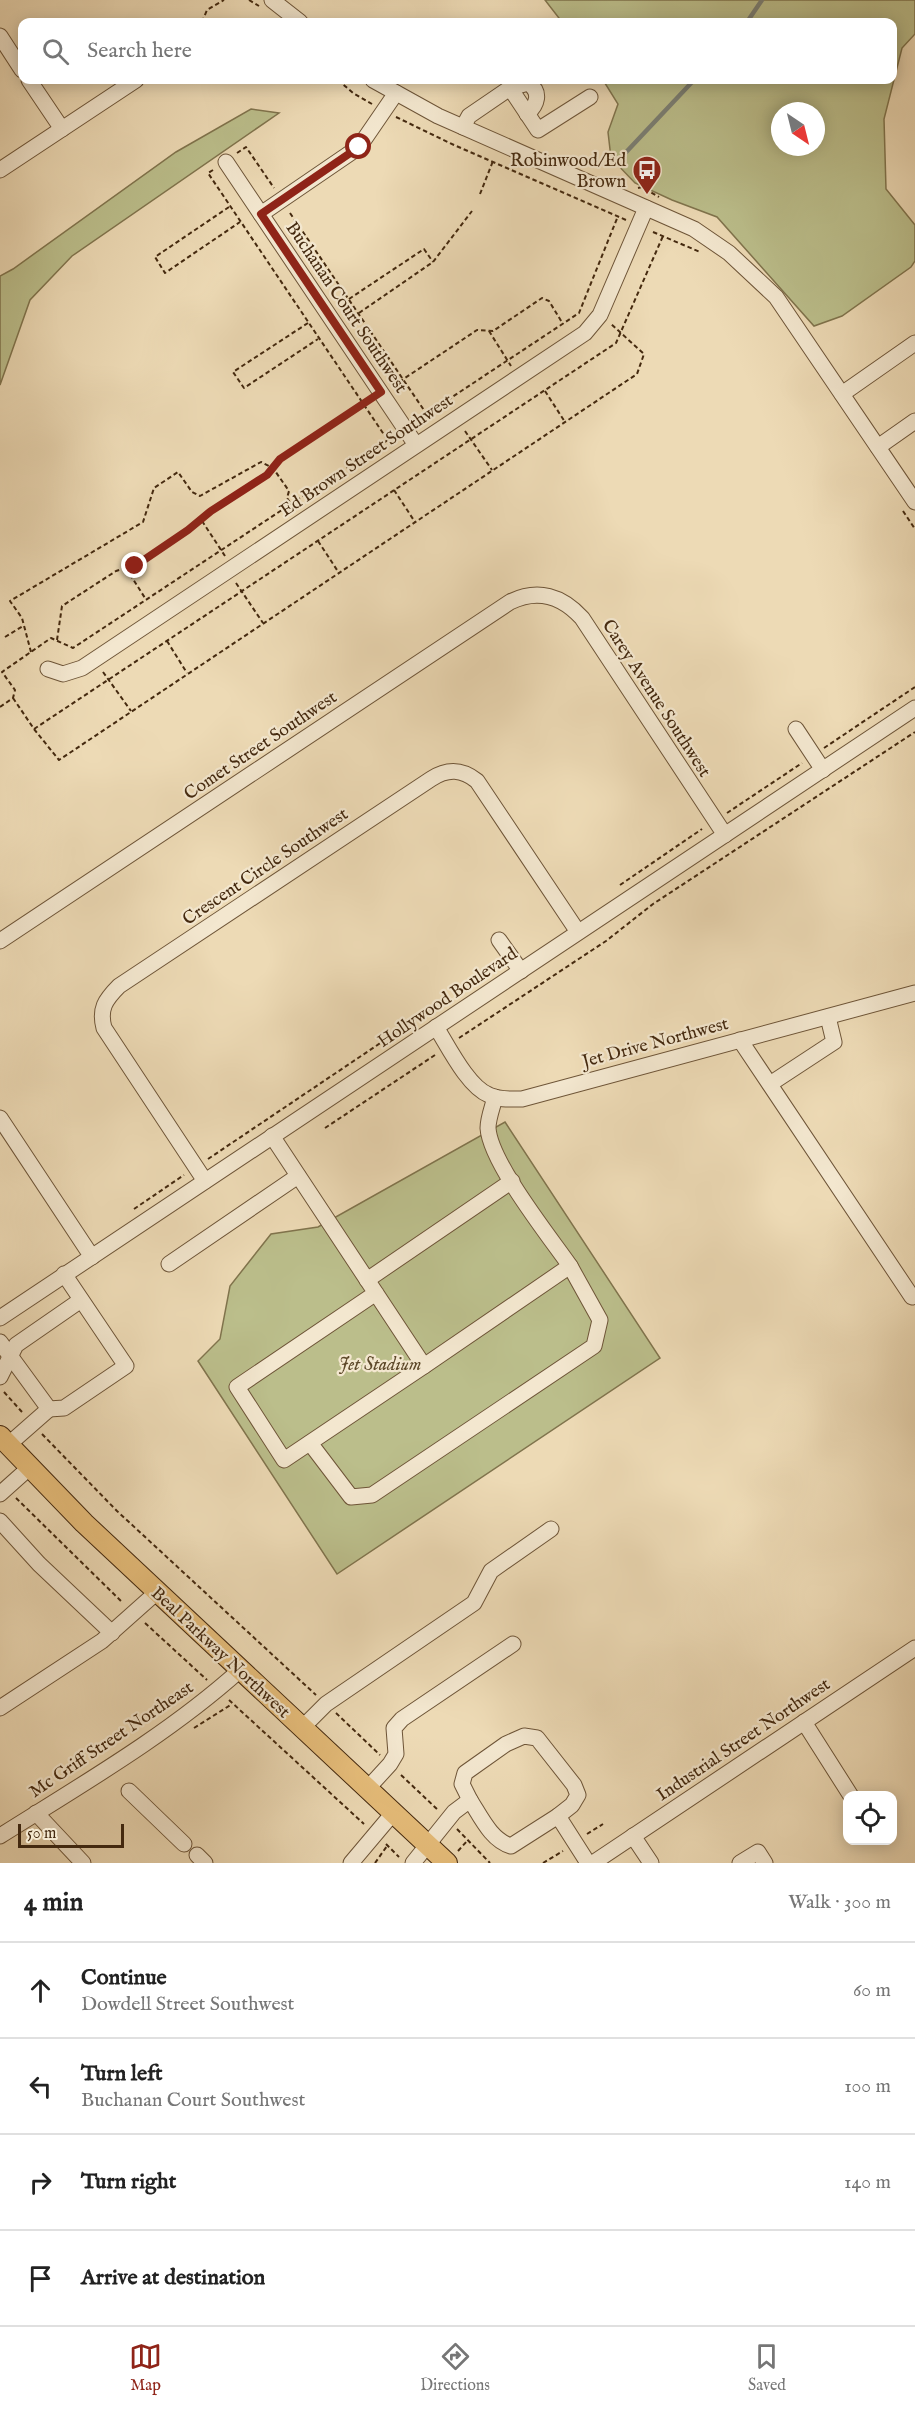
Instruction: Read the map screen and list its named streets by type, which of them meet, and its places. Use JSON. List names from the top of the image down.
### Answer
{
  "streets": {
    "main road": ["Beal Parkway Northwest"],
    "street": [
      "Buchanan Court Southwest",
      "Ed Brown Street Southwest",
      "Carey Avenue Southwest",
      "Comet Street Southwest",
      "Crescent Circle Southwest",
      "Hollywood Boulevard",
      "Jet Drive Northwest",
      "Mc Griff Street Northeast",
      "Industrial Street Northwest"
    ]
  },
  "crossings": [
    ["Buchanan Court Southwest", "Ed Brown Street Southwest"],
    ["Carey Avenue Southwest", "Comet Street Southwest"],
    ["Carey Avenue Southwest", "Hollywood Boulevard"],
    ["Crescent Circle Southwest", "Hollywood Boulevard"],
    ["Beal Parkway Northwest", "Mc Griff Street Northeast"]
  ],
  "parks": ["Jet Stadium"],
  "places": {
    "bus stop": ["Robinwood/Ed Brown"]
  },
  "scale_bar": "50 m",
  "north": "bottom right",
  "page": {
    "search": "Search here",
    "scale": "50 m",
    "heading": ["4 min", "Walk · 300 m"],
    "list": [
      ["Continue", "Dowdell Street Southwest", "60 m"],
      ["Turn left", "Buchanan Court Southwest", "100 m"],
      ["Turn right", "140 m"],
      "Arrive at destination"
    ],
    "nav": ["Map", "Directions", "Saved"]
  }
}
